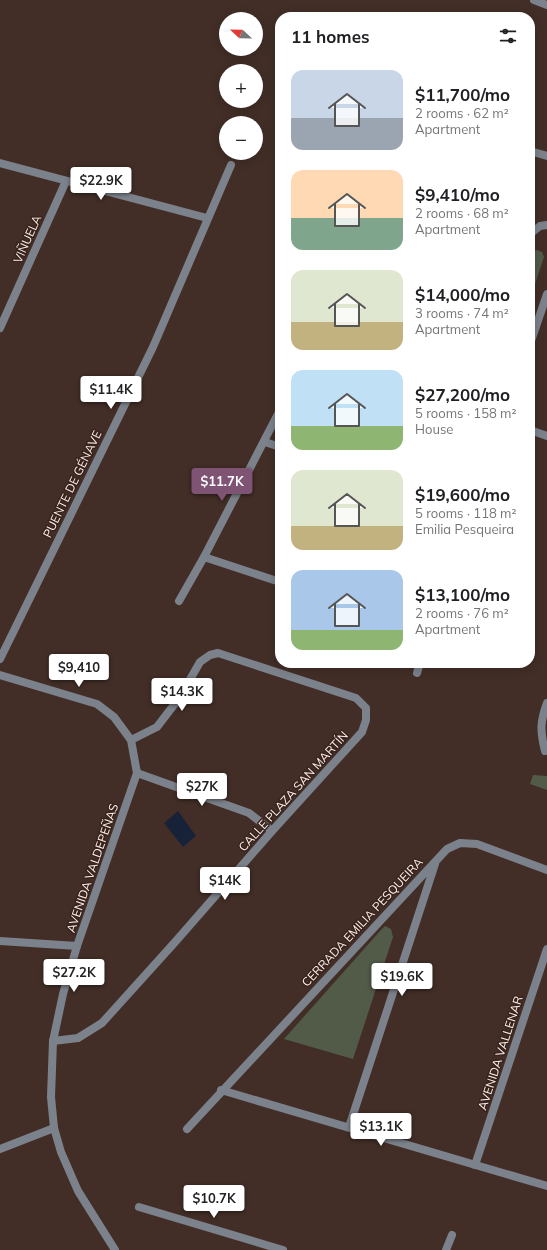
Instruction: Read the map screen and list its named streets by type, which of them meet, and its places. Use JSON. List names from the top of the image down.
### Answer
{
  "streets": {
    "street": [
      "VIÑUELA",
      "PUENTE DE GÉNAVE",
      "CALLE PLAZA SAN MARTÍN",
      "AVENIDA VALDEPEÑAS",
      "CERRADA EMILIA PESQUEIRA",
      "AVENIDA VALLENAR"
    ]
  },
  "crossings": [
    ["CALLE PLAZA SAN MARTÍN", "AVENIDA VALDEPEÑAS"]
  ],
  "north": "left",
  "page": {
    "map_buttons": ["+", "−"],
    "heading": "11 homes",
    "list": [
      {
        "name": "$11,700/mo",
        "note": "2 rooms · 62 m² · Apartment"
      },
      {
        "name": "$9,410/mo",
        "note": "2 rooms · 68 m² · Apartment"
      },
      {
        "name": "$14,000/mo",
        "note": "3 rooms · 74 m² · Apartment"
      },
      {
        "name": "$27,200/mo",
        "note": "5 rooms · 158 m² · House"
      },
      {
        "name": "$19,600/mo",
        "note": "5 rooms · 118 m² · Emilia Pesqueira"
      },
      {
        "name": "$13,100/mo",
        "note": "2 rooms · 76 m² · Apartment"
      }
    ],
    "price": [
      "$22.9K",
      "$11.4K",
      "$11.7K",
      "$9,410",
      "$14.3K",
      "$27K",
      "$14K",
      "$27.2K",
      "$19.6K",
      "$13.1K",
      "$10.7K"
    ]
  }
}
